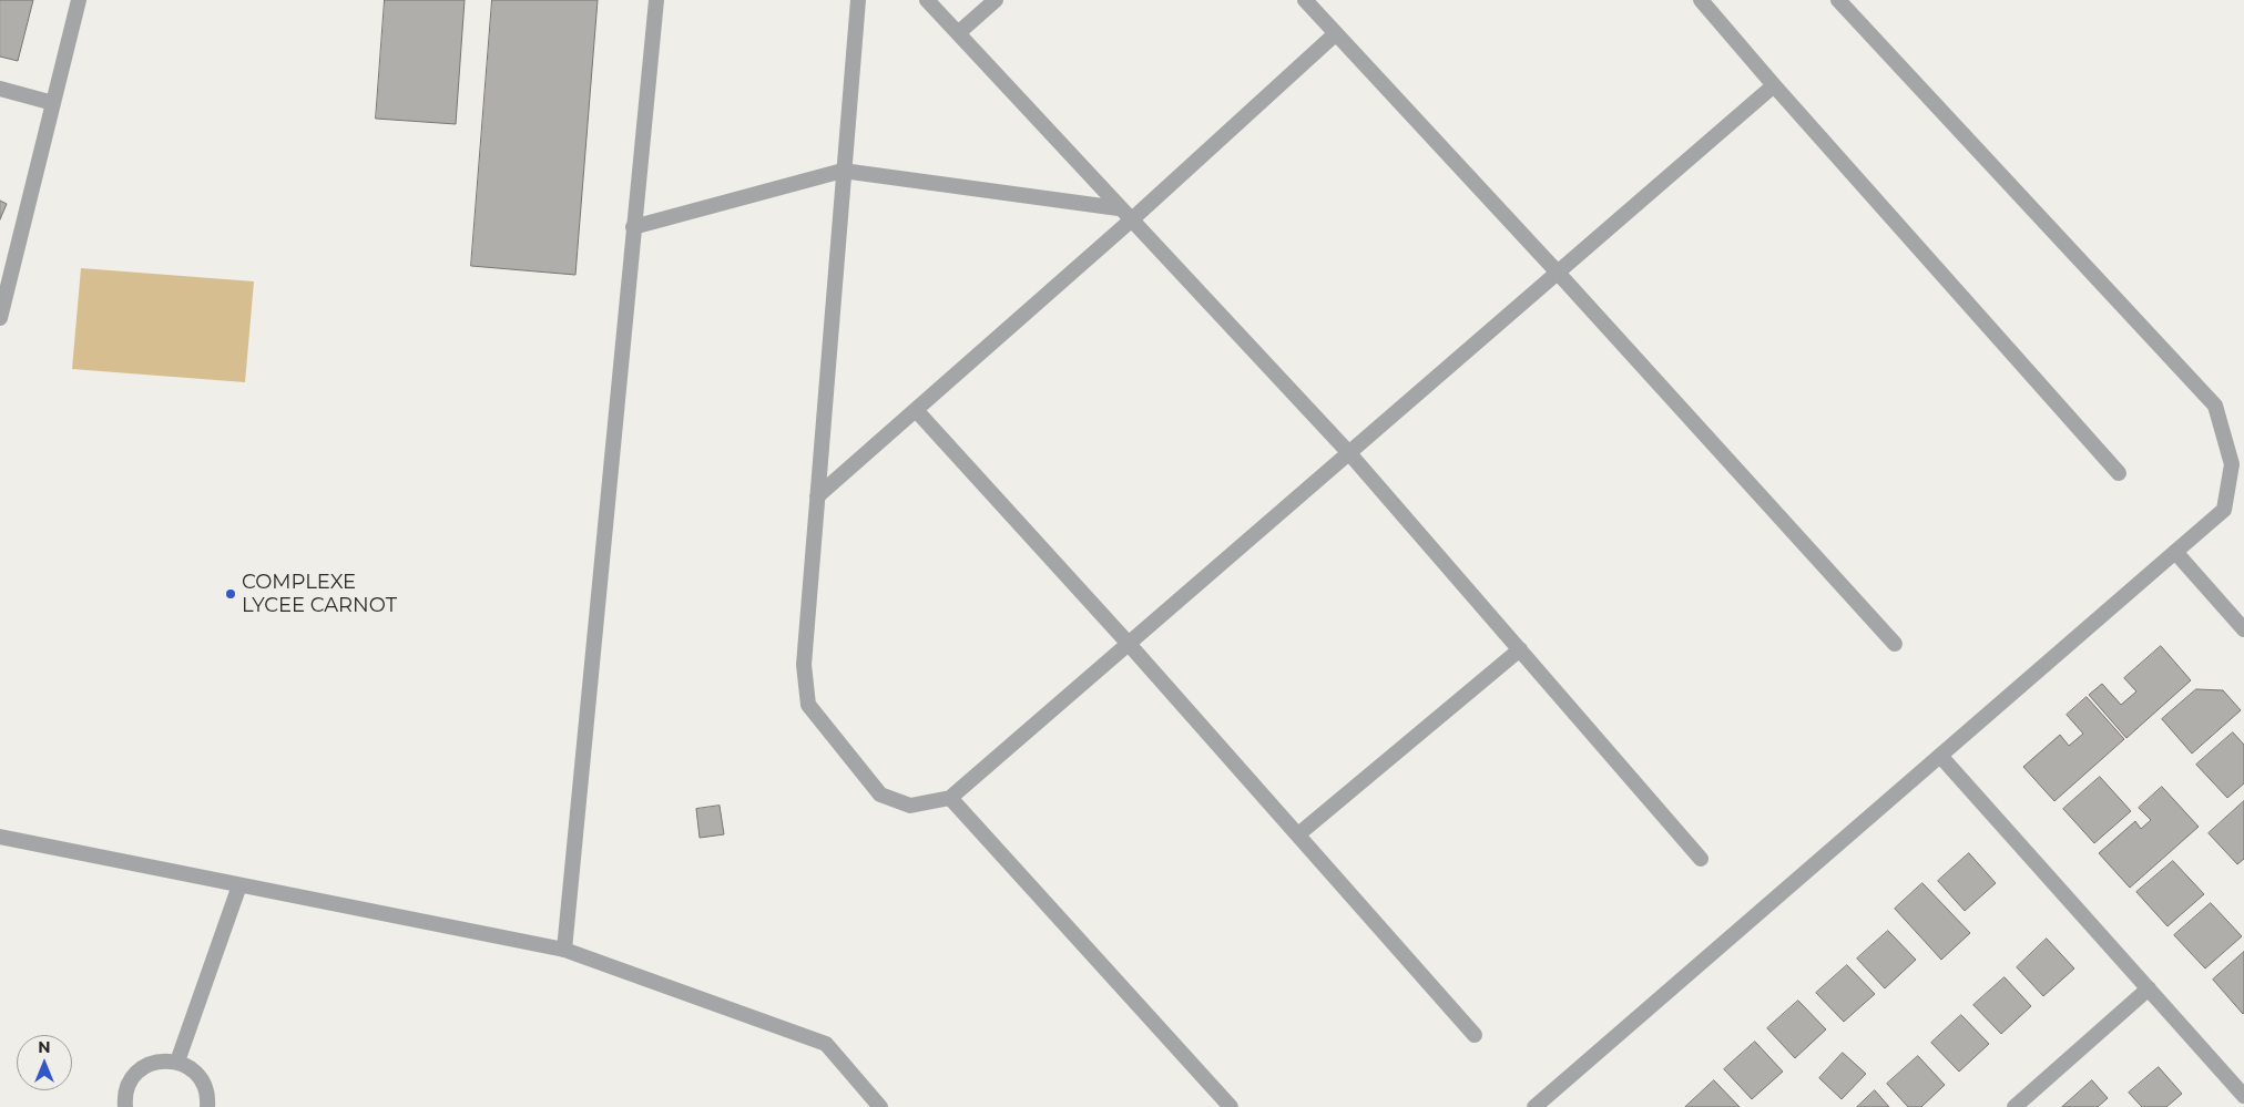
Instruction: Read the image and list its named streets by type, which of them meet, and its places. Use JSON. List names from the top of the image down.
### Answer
{
  "places": ["COMPLEXE LYCEE CARNOT"],
  "north": "top"
}
